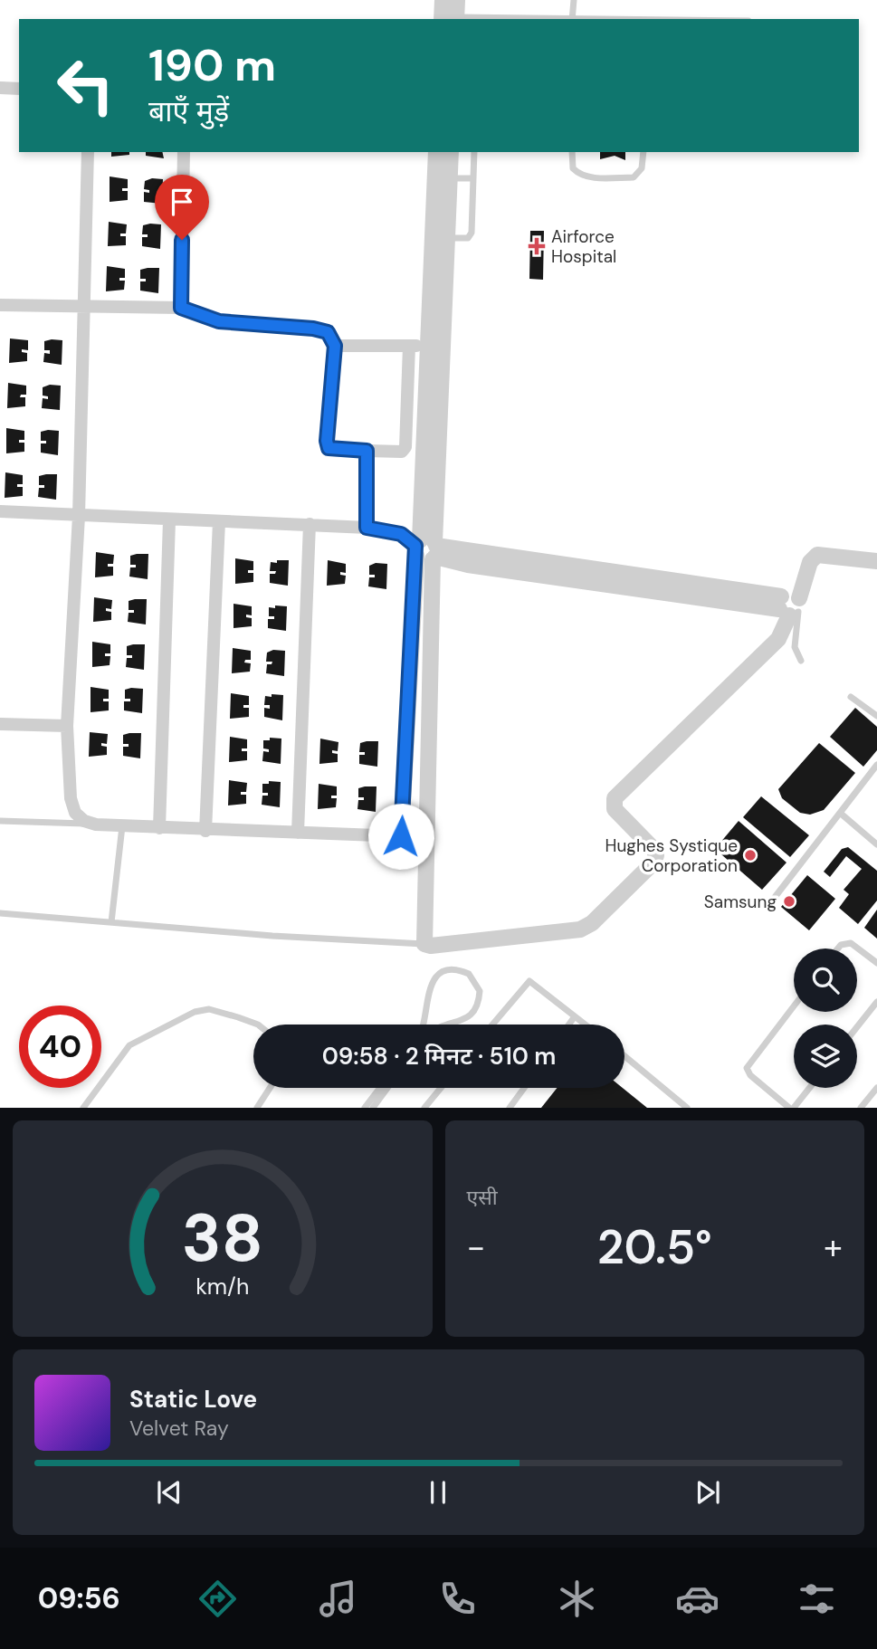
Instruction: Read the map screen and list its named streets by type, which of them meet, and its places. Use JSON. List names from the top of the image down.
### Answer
{
  "places": {
    "health": ["Airforce Hospital"],
    "other": ["Hughes Systique Corporation", "Samsung"]
  },
  "page": {
    "turn": ["190 m", "बाएँ मुड़ें"],
    "limit": "40",
    "trip": "09:58 · 2 मिनट · 510 m",
    "tile": "एसी",
    "heat": ["−", "20.5°", "+"],
    "song": ["Static Love", "Velvet Ray"],
    "tabs": "09:56",
    "gauge": ["38", "km/h"]
  }
}
